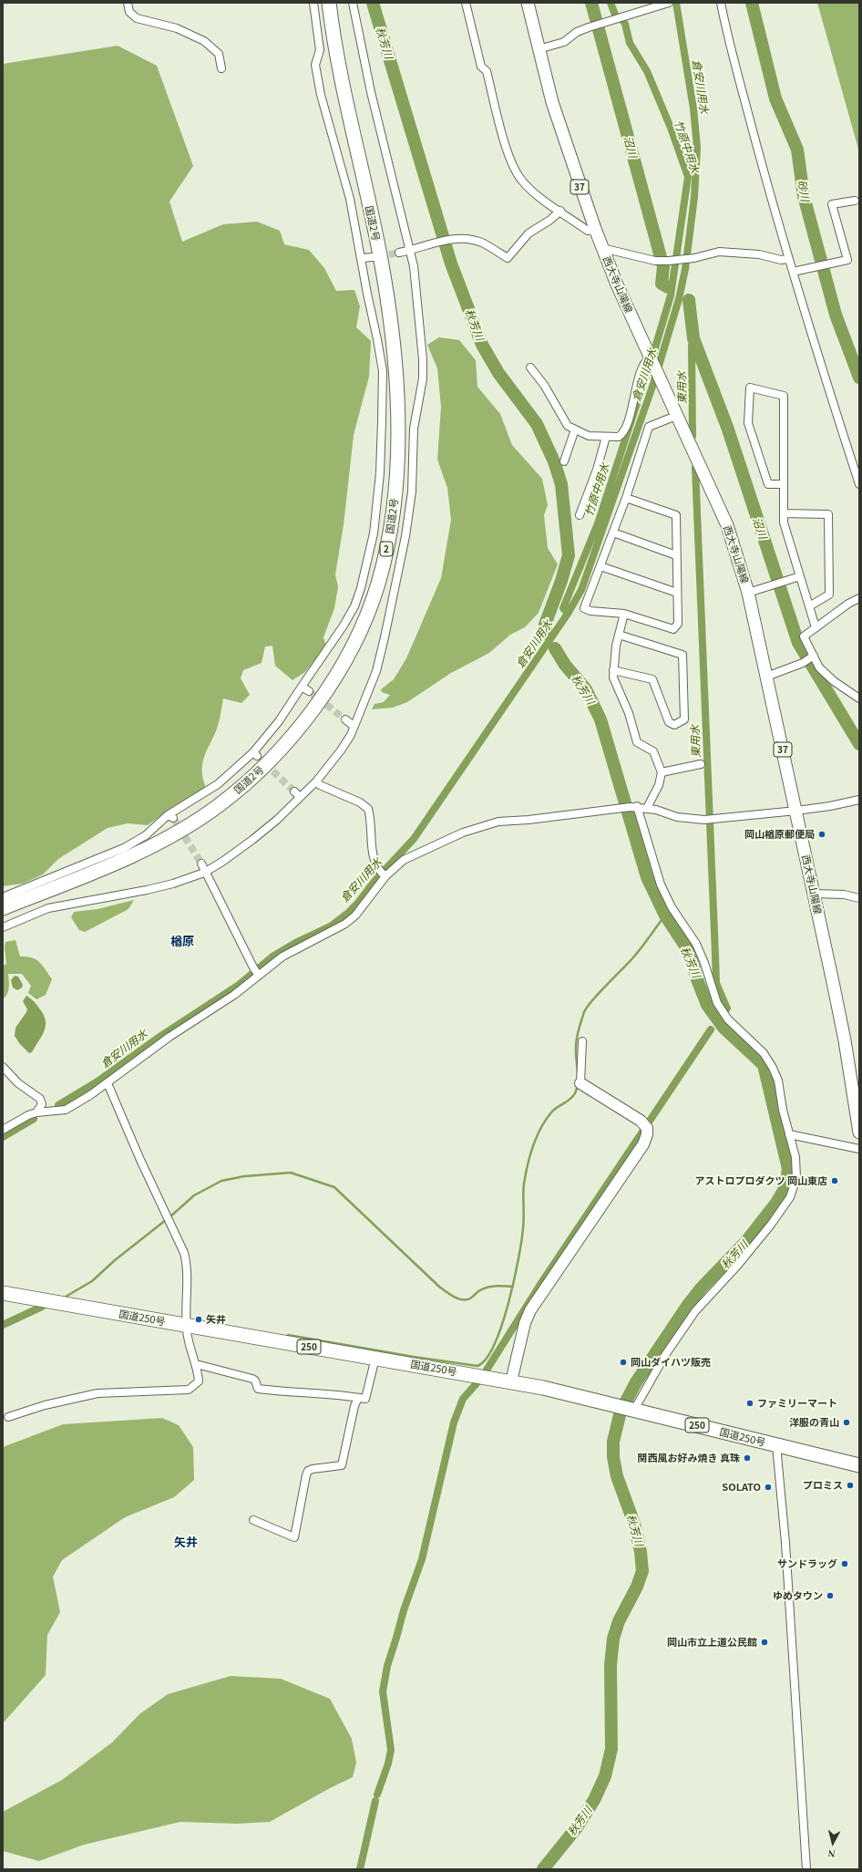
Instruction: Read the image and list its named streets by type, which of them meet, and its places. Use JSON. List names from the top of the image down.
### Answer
{
  "streets": {
    "highway": [
      "国道2号",
      "2",
      "国道250号",
      "250"
    ],
    "main road": ["37", "西大寺山陽線"]
  },
  "crossings": [
    ["国道250号", "250"]
  ],
  "districts": ["楢原", "矢井"],
  "water": [
    "秋芳川",
    "倉安川用水",
    "沼川",
    "竹原中用水",
    "砂川",
    "東用水"
  ],
  "places": [
    "岡山楢原郵便局",
    "アストロプロダクツ 岡山東店",
    "矢井",
    "岡山ダイハツ販売",
    "ファミリーマート",
    "洋服の青山",
    "関西風お好み焼き 真珠",
    "プロミス",
    "SOLATO",
    "サンドラッグ",
    "ゆめタウン",
    "岡山市立上道公民館"
  ],
  "north": "bottom"
}
